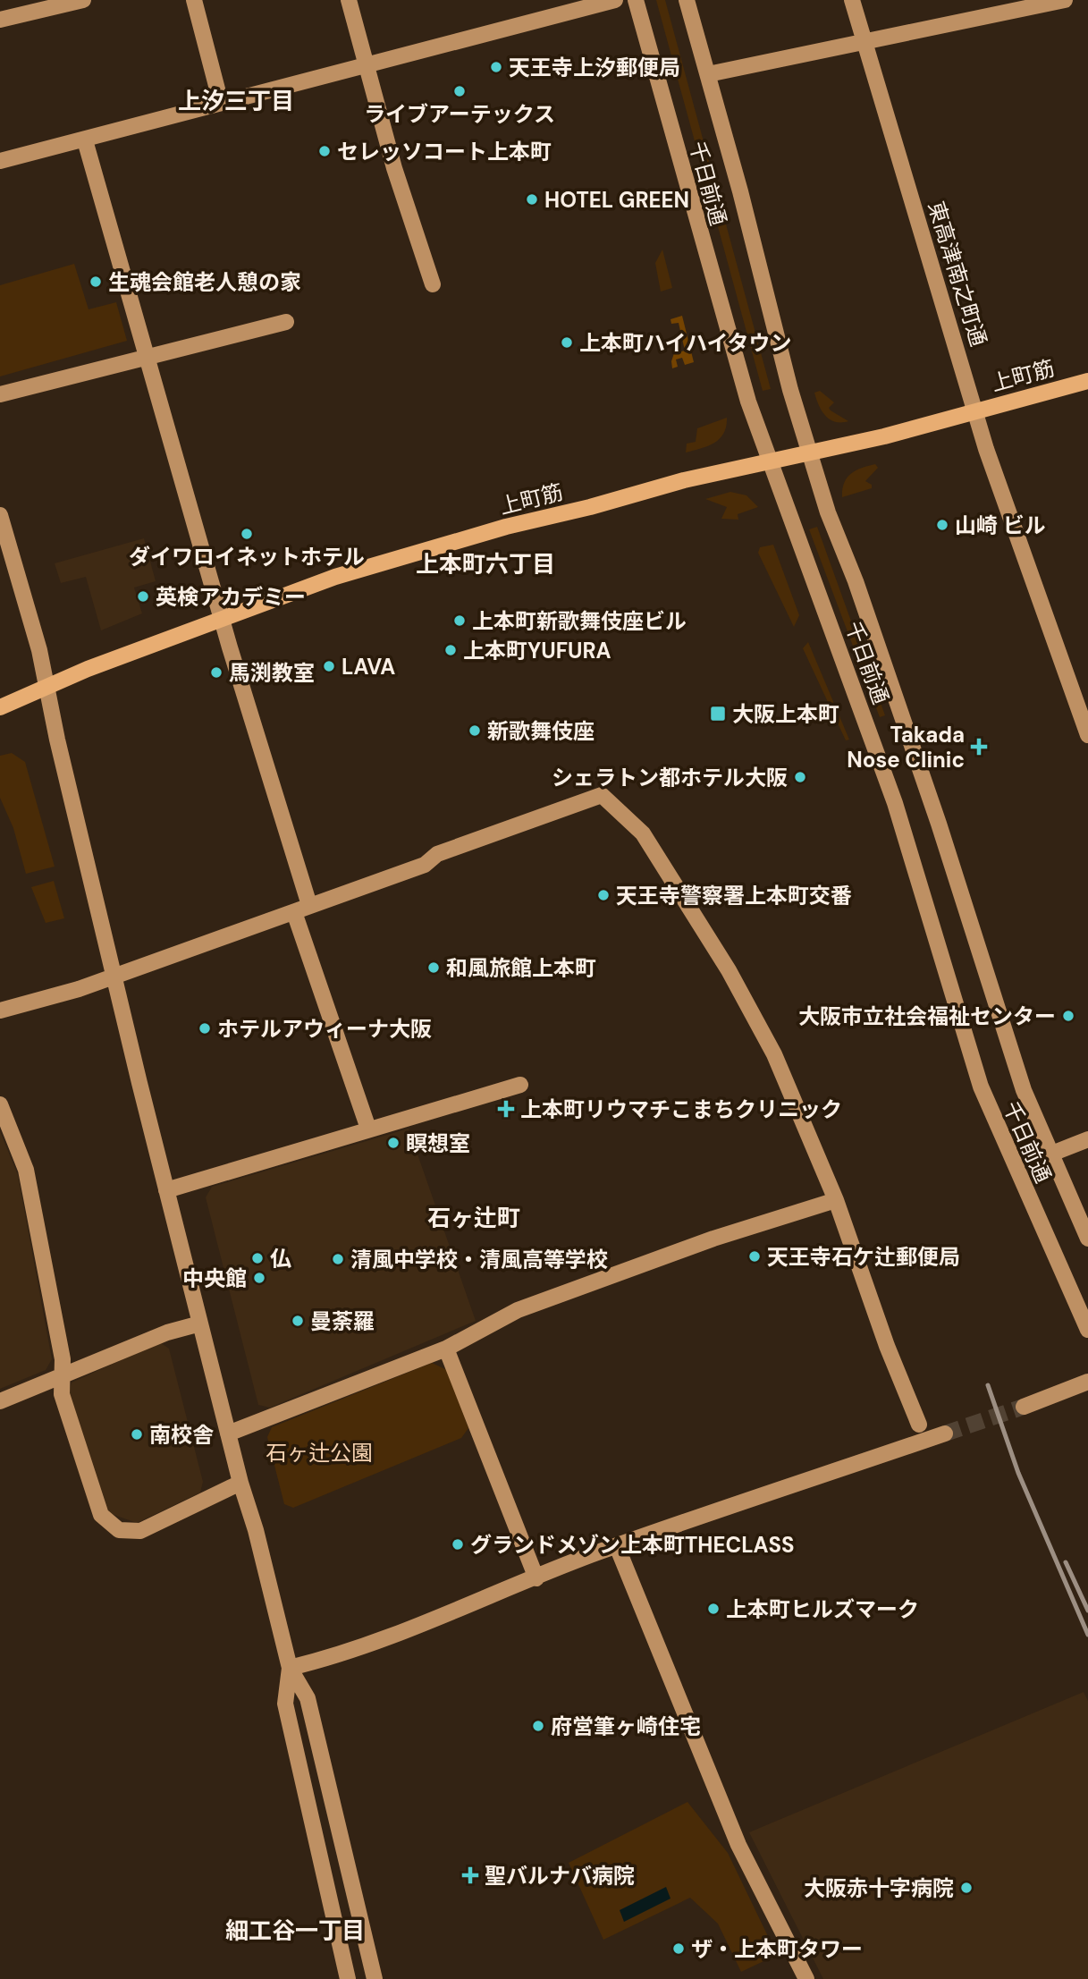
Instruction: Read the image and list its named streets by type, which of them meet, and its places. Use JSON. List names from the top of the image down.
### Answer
{
  "streets": {
    "main road": ["上町筋"],
    "street": ["千日前通", "東高津南之町通"]
  },
  "crossings": [
    ["千日前通", "上町筋"],
    ["東高津南之町通", "上町筋"]
  ],
  "districts": [
    "上汐三丁目",
    "上本町六丁目",
    "石ヶ辻町",
    "細工谷一丁目"
  ],
  "parks": ["石ヶ辻公園"],
  "places": {
    "other": [
      "天王寺上汐郵便局",
      "ライブアーテックス",
      "セレッソコート上本町",
      "HOTEL GREEN",
      "生魂会館老人憩の家",
      "上本町ハイハイタウン",
      "山崎 ビル",
      "ダイワロイネットホテル",
      "英検アカデミー",
      "上本町新歌舞伎座ビル",
      "上本町YUFURA",
      "LAVA",
      "馬渕教室",
      "新歌舞伎座",
      "シェラトン都ホテル大阪",
      "天王寺警察署上本町交番",
      "和風旅館上本町",
      "大阪市立社会福祉センター",
      "ホテルアウィーナ大阪",
      "瞑想室",
      "天王寺石ケ辻郵便局",
      "仏",
      "清風中学校・清風高等学校",
      "中央館",
      "曼荼羅",
      "南校舎",
      "グランドメゾン上本町THECLASS",
      "上本町ヒルズマーク",
      "府営筆ヶ崎住宅",
      "大阪赤十字病院",
      "ザ・上本町タワー"
    ],
    "transit": ["大阪上本町"],
    "health": ["Takada Nose Clinic", "上本町リウマチこまちクリニック", "聖バルナバ病院"]
  }
}
